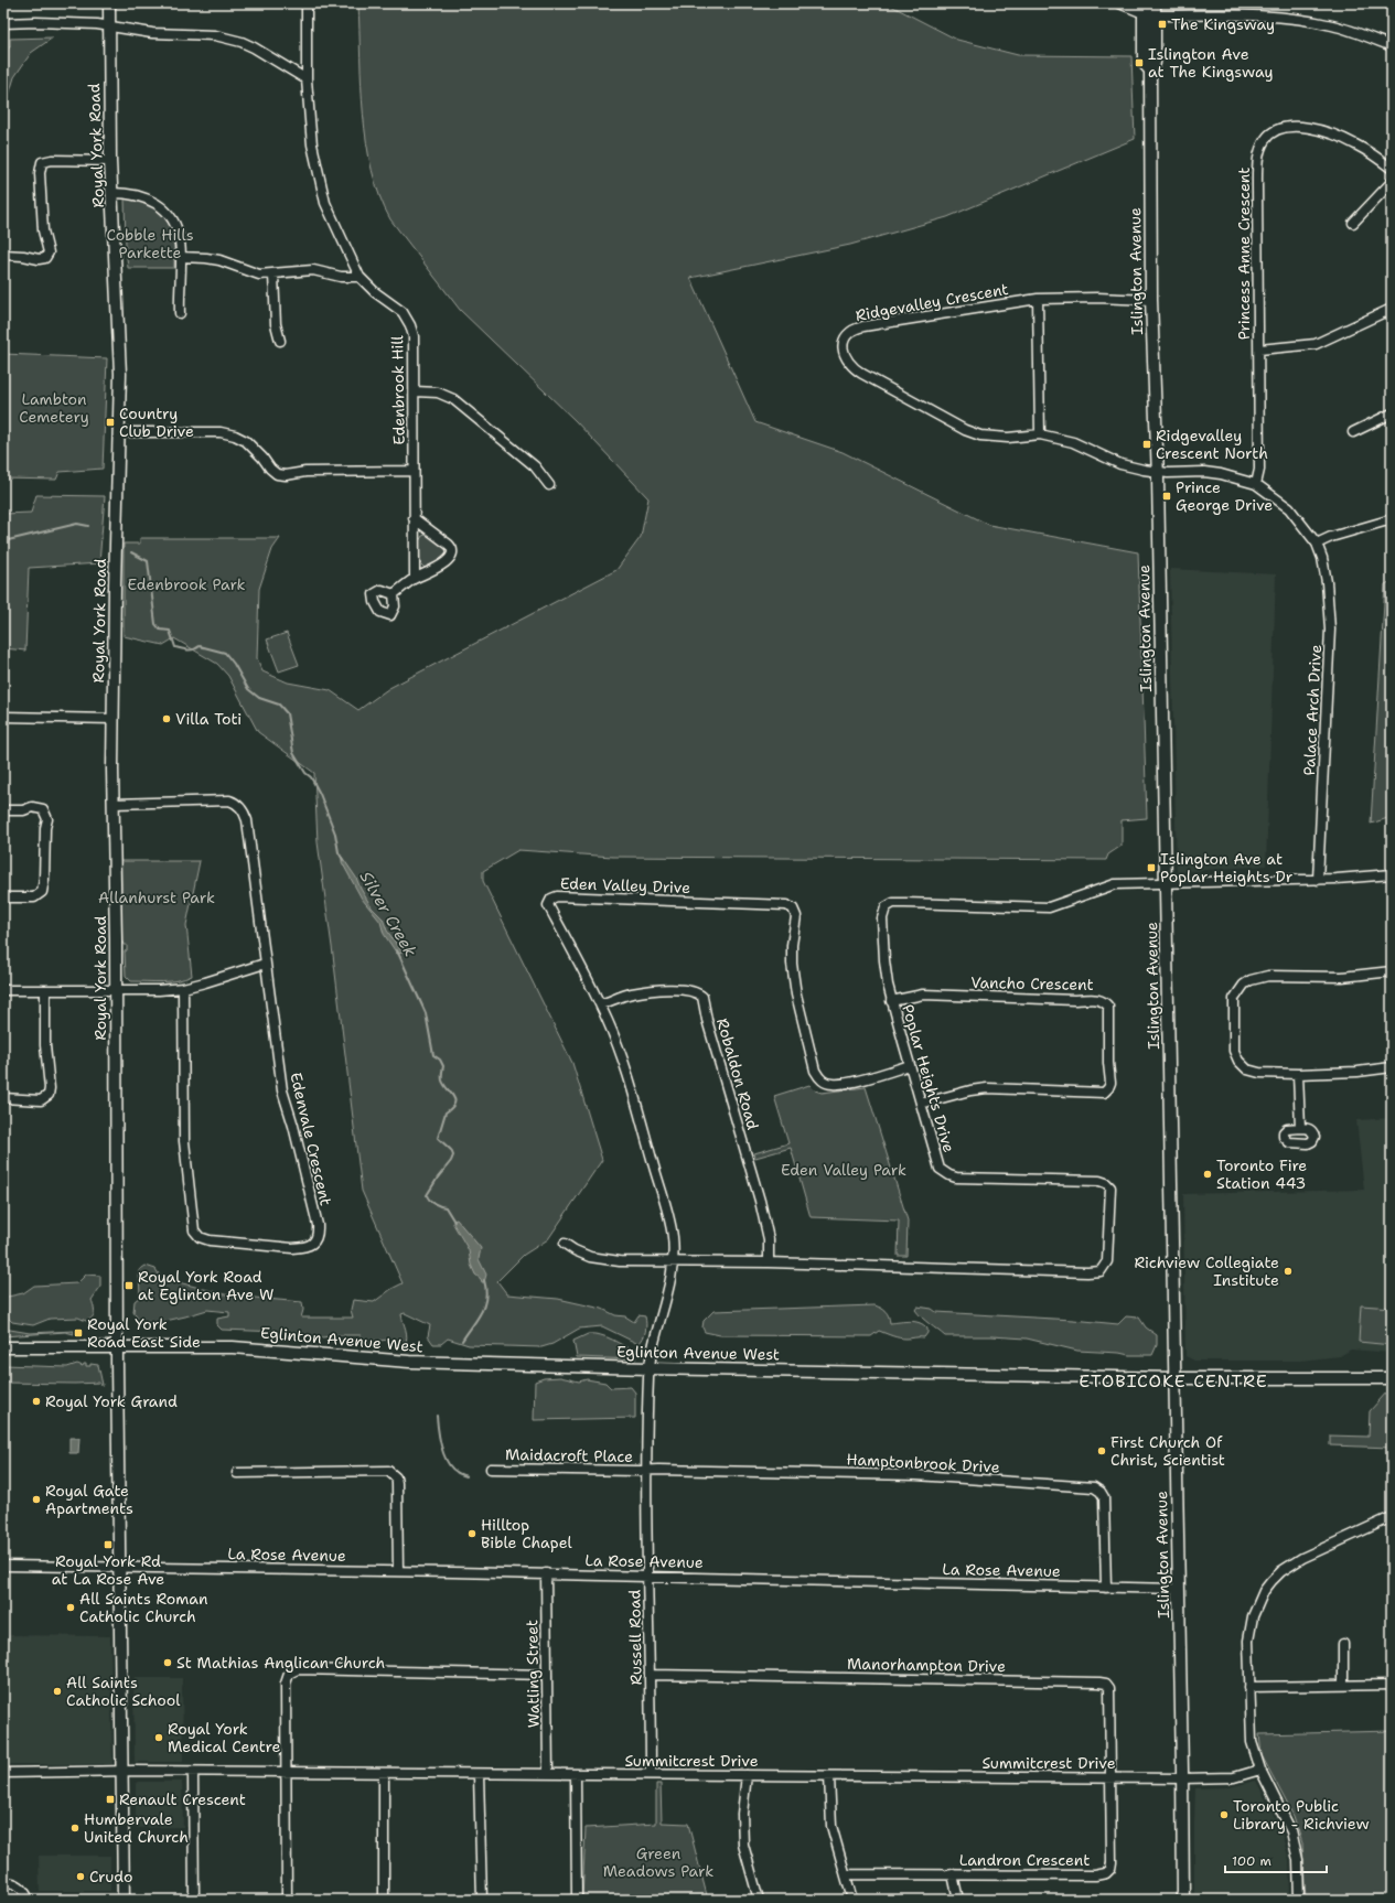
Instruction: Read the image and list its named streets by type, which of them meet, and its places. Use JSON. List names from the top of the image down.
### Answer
{
  "streets": {
    "main road": ["Royal York Road", "Islington Avenue", "Eglinton Avenue West"],
    "street": [
      "Princess Anne Crescent",
      "Ridgevalley Crescent",
      "Edenbrook Hill",
      "Palace Arch Drive",
      "Eden Valley Drive",
      "Vancho Crescent",
      "Robaldon Road",
      "Poplar Heights Drive",
      "Edenvale Crescent",
      "Maidacroft Place",
      "Hamptonbrook Drive",
      "La Rose Avenue",
      "Russell Road",
      "Manorhampton Drive",
      "Watling Street",
      "Summitcrest Drive",
      "Landron Crescent"
    ]
  },
  "crossings": [
    ["Royal York Road", "Edenvale Crescent"],
    ["Royal York Road", "Eglinton Avenue West"],
    ["Royal York Road", "La Rose Avenue"],
    ["Royal York Road", "Summitcrest Drive"],
    ["Islington Avenue", "Ridgevalley Crescent"],
    ["Islington Avenue", "Poplar Heights Drive"],
    ["Islington Avenue", "Eglinton Avenue West"],
    ["Islington Avenue", "La Rose Avenue"],
    ["Islington Avenue", "Summitcrest Drive"],
    ["Eden Valley Drive", "Robaldon Road"],
    ["Eden Valley Drive", "Poplar Heights Drive"],
    ["Eden Valley Drive", "Eglinton Avenue West"],
    ["Eden Valley Drive", "Russell Road"],
    ["Vancho Crescent", "Poplar Heights Drive"],
    ["Robaldon Road", "Poplar Heights Drive"],
    ["Eglinton Avenue West", "Russell Road"],
    ["Maidacroft Place", "Hamptonbrook Drive"],
    ["Maidacroft Place", "Russell Road"],
    ["Hamptonbrook Drive", "La Rose Avenue"],
    ["Hamptonbrook Drive", "Russell Road"],
    ["La Rose Avenue", "Russell Road"],
    ["La Rose Avenue", "Watling Street"],
    ["Russell Road", "Manorhampton Drive"],
    ["Russell Road", "Summitcrest Drive"],
    ["Manorhampton Drive", "Summitcrest Drive"],
    ["Manorhampton Drive", "Landron Crescent"],
    ["Watling Street", "Summitcrest Drive"],
    ["Summitcrest Drive", "Landron Crescent"]
  ],
  "districts": ["ETOBICOKE CENTRE"],
  "water": ["Silver Creek"],
  "parks": [
    "Cobble Hills Parkette",
    "Lambton Cemetery",
    "Edenbrook Park",
    "Allanhurst Park",
    "Eden Valley Park",
    "Green Meadows Park"
  ],
  "places": {
    "transit": [
      "The Kingsway",
      "Islington Ave at The Kingsway",
      "Country Club Drive",
      "Ridgevalley Crescent North",
      "Prince George Drive",
      "Islington Ave at Poplar Heights Dr",
      "Royal York Road at Eglinton Ave W",
      "Royal York Road East Side",
      "Royal York Rd at La Rose Ave",
      "Renault Crescent"
    ],
    "other": [
      "Villa Toti",
      "Toronto Fire Station 443",
      "Richview Collegiate Institute",
      "Royal York Grand",
      "First Church Of Christ, Scientist",
      "Royal Gate Apartments",
      "Hilltop Bible Chapel",
      "All Saints Roman Catholic Church",
      "St Mathias Anglican Church",
      "All Saints Catholic School",
      "Royal York Medical Centre",
      "Toronto Public Library - Richview",
      "Humbervale United Church",
      "Crudo"
    ]
  },
  "scale_bar": "100 m"
}
